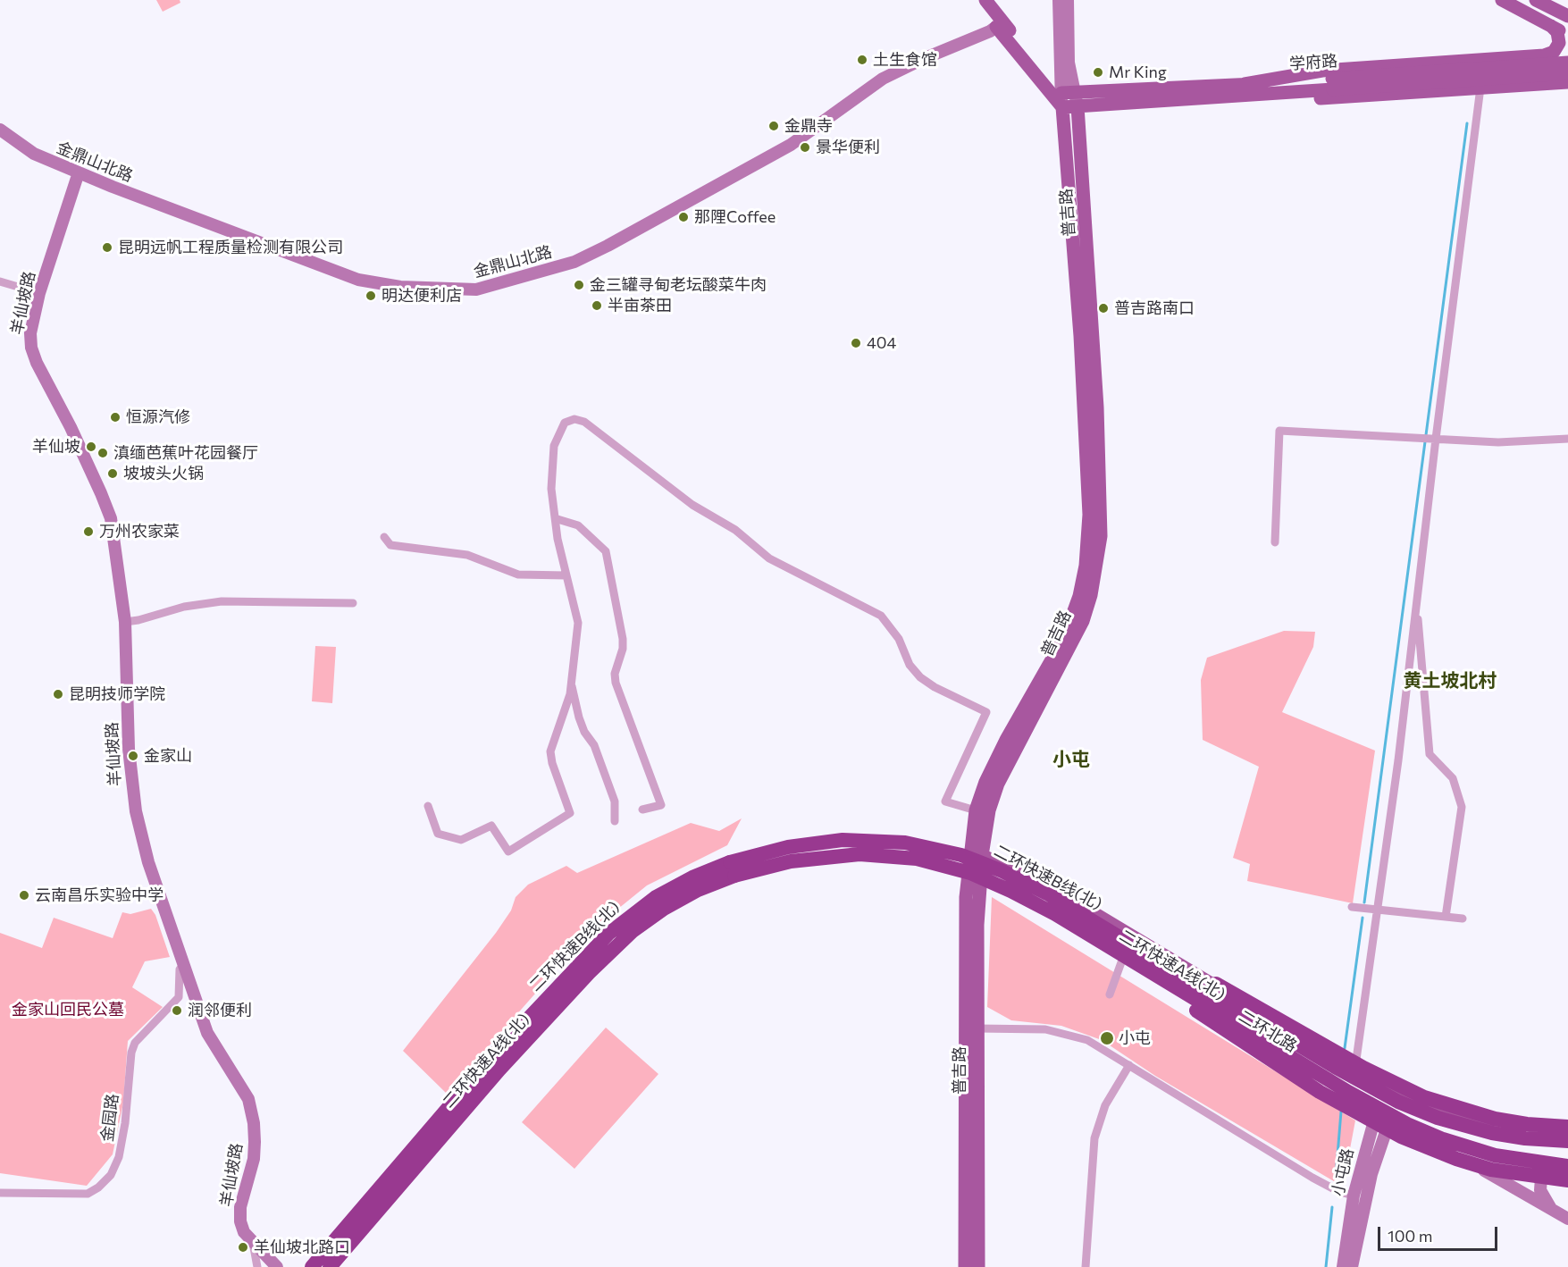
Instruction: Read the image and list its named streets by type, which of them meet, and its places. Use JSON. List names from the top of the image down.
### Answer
{
  "streets": {
    "highway": ["二环快速B线(北)", "二环快速A线(北)"],
    "main road": ["学府路", "普吉路", "二环北路"],
    "street": [
      "金鼎山北路",
      "羊仙坡路",
      "金园路",
      "小屯路"
    ]
  },
  "crossings": [
    ["学府路", "普吉路"],
    ["金鼎山北路", "羊仙坡路"],
    ["普吉路", "二环北路"],
    ["羊仙坡路", "金园路"],
    ["二环快速B线(北)", "二环快速A线(北)"],
    ["二环快速A线(北)", "二环北路"],
    ["二环北路", "小屯路"]
  ],
  "districts": ["黄土坡北村", "小屯"],
  "parks": ["金家山回民公墓"],
  "places": [
    "土生食馆",
    "Mr King",
    "金鼎寺",
    "景华便利",
    "那䧉Coffee",
    "昆明远帆工程质量检测有限公司",
    "金三罐寻甸老坛酸菜牛肉",
    "明达便利店",
    "半亩茶田",
    "普吉路南口",
    "404",
    "恒源汽修",
    "羊仙坡",
    "滇缅芭蕉叶花园餐厅",
    "坡坡头火锅",
    "万州农家菜",
    "昆明技师学院",
    "金家山",
    "云南昌乐实验中学",
    "润邻便利",
    "小屯",
    "羊仙坡北路口"
  ],
  "scale_bar": "100 m"
}
